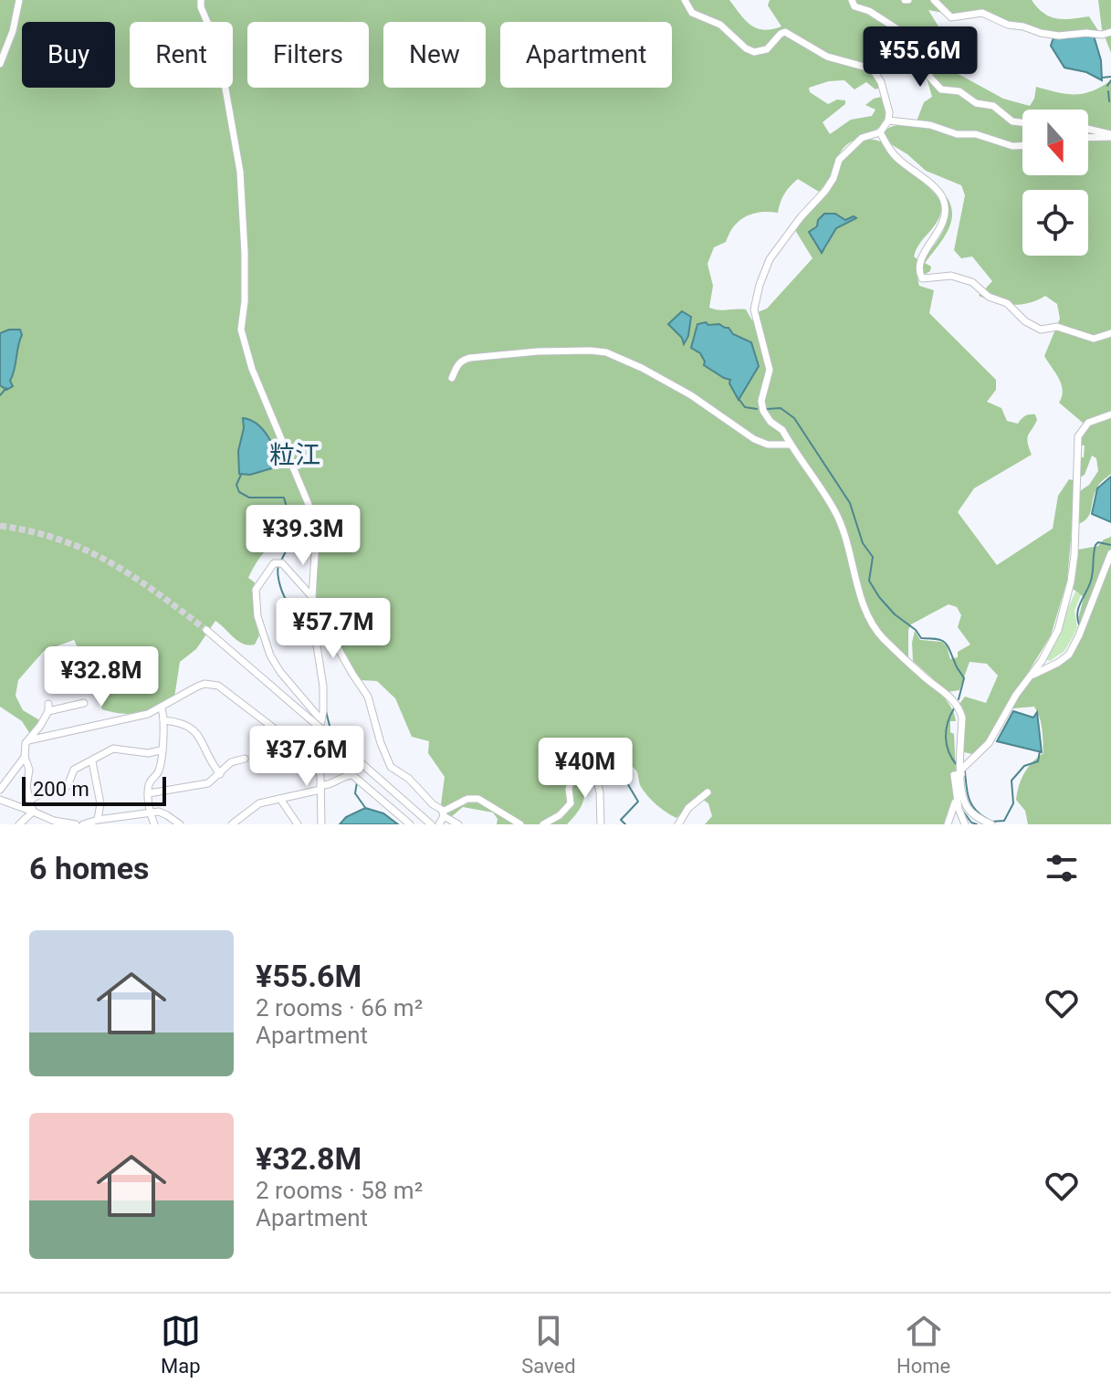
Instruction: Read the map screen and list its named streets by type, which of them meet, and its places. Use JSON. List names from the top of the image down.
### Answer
{
  "districts": ["粒江"],
  "scale_bar": "200 m",
  "north": "bottom",
  "page": {
    "chip": [
      "Buy",
      "Rent",
      "Filters",
      "New",
      "Apartment"
    ],
    "price": [
      "¥55.6M",
      "¥39.3M",
      "¥57.7M",
      "¥32.8M",
      "¥37.6M",
      "¥40M"
    ],
    "scale": "200 m",
    "heading": "6 homes",
    "list": [
      {
        "name": "¥55.6M",
        "note": "2 rooms · 66 m² · Apartment"
      },
      {
        "name": "¥32.8M",
        "note": "2 rooms · 58 m² · Apartment"
      }
    ],
    "tabs": ["Map", "Saved", "Home"]
  }
}
